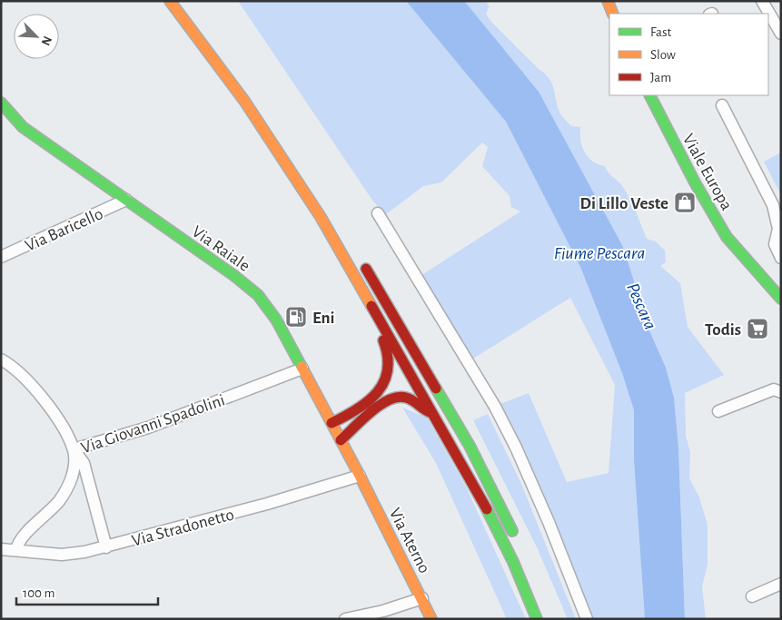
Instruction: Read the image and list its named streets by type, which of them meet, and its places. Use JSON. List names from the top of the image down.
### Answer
{
  "streets": {
    "main road": ["Viale Europa", "Via Raiale", "Via Aterno"],
    "street": ["Via Baricello", "Via Giovanni Spadolini", "Via Stradonetto"]
  },
  "crossings": [
    ["Via Baricello", "Via Raiale"],
    ["Via Raiale", "Via Giovanni Spadolini"],
    ["Via Raiale", "Via Stradonetto"],
    ["Via Raiale", "Via Aterno"],
    ["Via Giovanni Spadolini", "Via Stradonetto"],
    ["Via Stradonetto", "Via Aterno"]
  ],
  "water": ["Fiume Pescara", "Pescara"],
  "places": {
    "shop": ["Di Lillo Veste"],
    "fuel station": ["Eni"],
    "supermarket": ["Todis"]
  },
  "legend": ["Fast", "Slow", "Jam"],
  "scale_bar": "100 m",
  "north": "bottom right"
}
